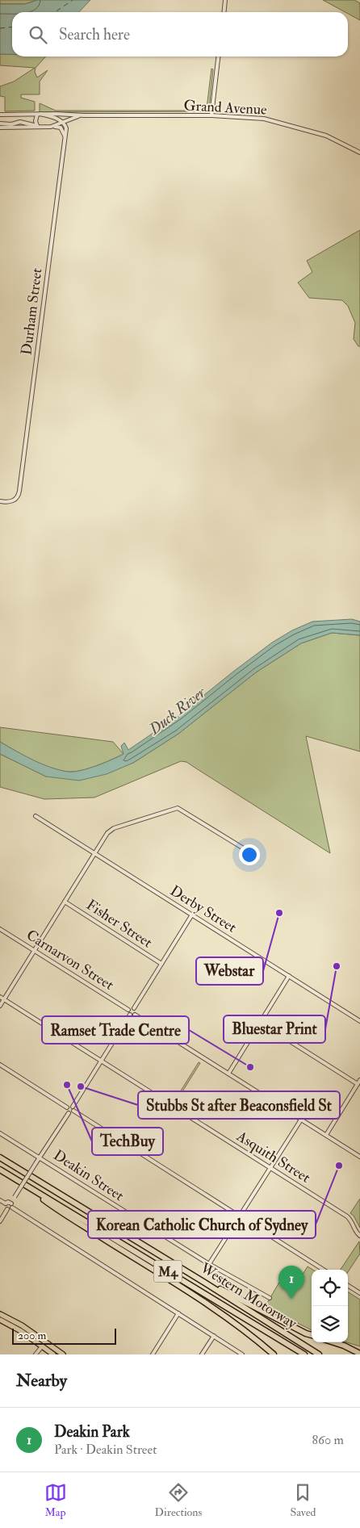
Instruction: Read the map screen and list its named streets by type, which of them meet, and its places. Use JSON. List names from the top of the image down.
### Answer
{
  "streets": {
    "highway": ["M4", "Western Motorway"],
    "street": [
      "Grand Avenue",
      "Durham Street",
      "Derby Street",
      "Fisher Street",
      "Carnarvon Street",
      "Asquith Street",
      "Deakin Street"
    ]
  },
  "crossings": [
    ["M4", "Western Motorway"]
  ],
  "water": ["Duck River"],
  "places": [
    "Webstar",
    "Bluestar Print",
    "Ramset Trade Centre",
    "TechBuy",
    "Stubbs St after Beaconsfield St",
    "Korean Catholic Church of Sydney"
  ],
  "scale_bar": "200 m",
  "page": {
    "search": "Search here",
    "pins": "1",
    "scale": "200 m",
    "heading": "Nearby",
    "list": [
      {
        "mark": "1",
        "name": "Deakin Park",
        "note": "Park · Deakin Street",
        "value": "860 m"
      }
    ],
    "nav": ["Map", "Directions", "Saved"]
  }
}
